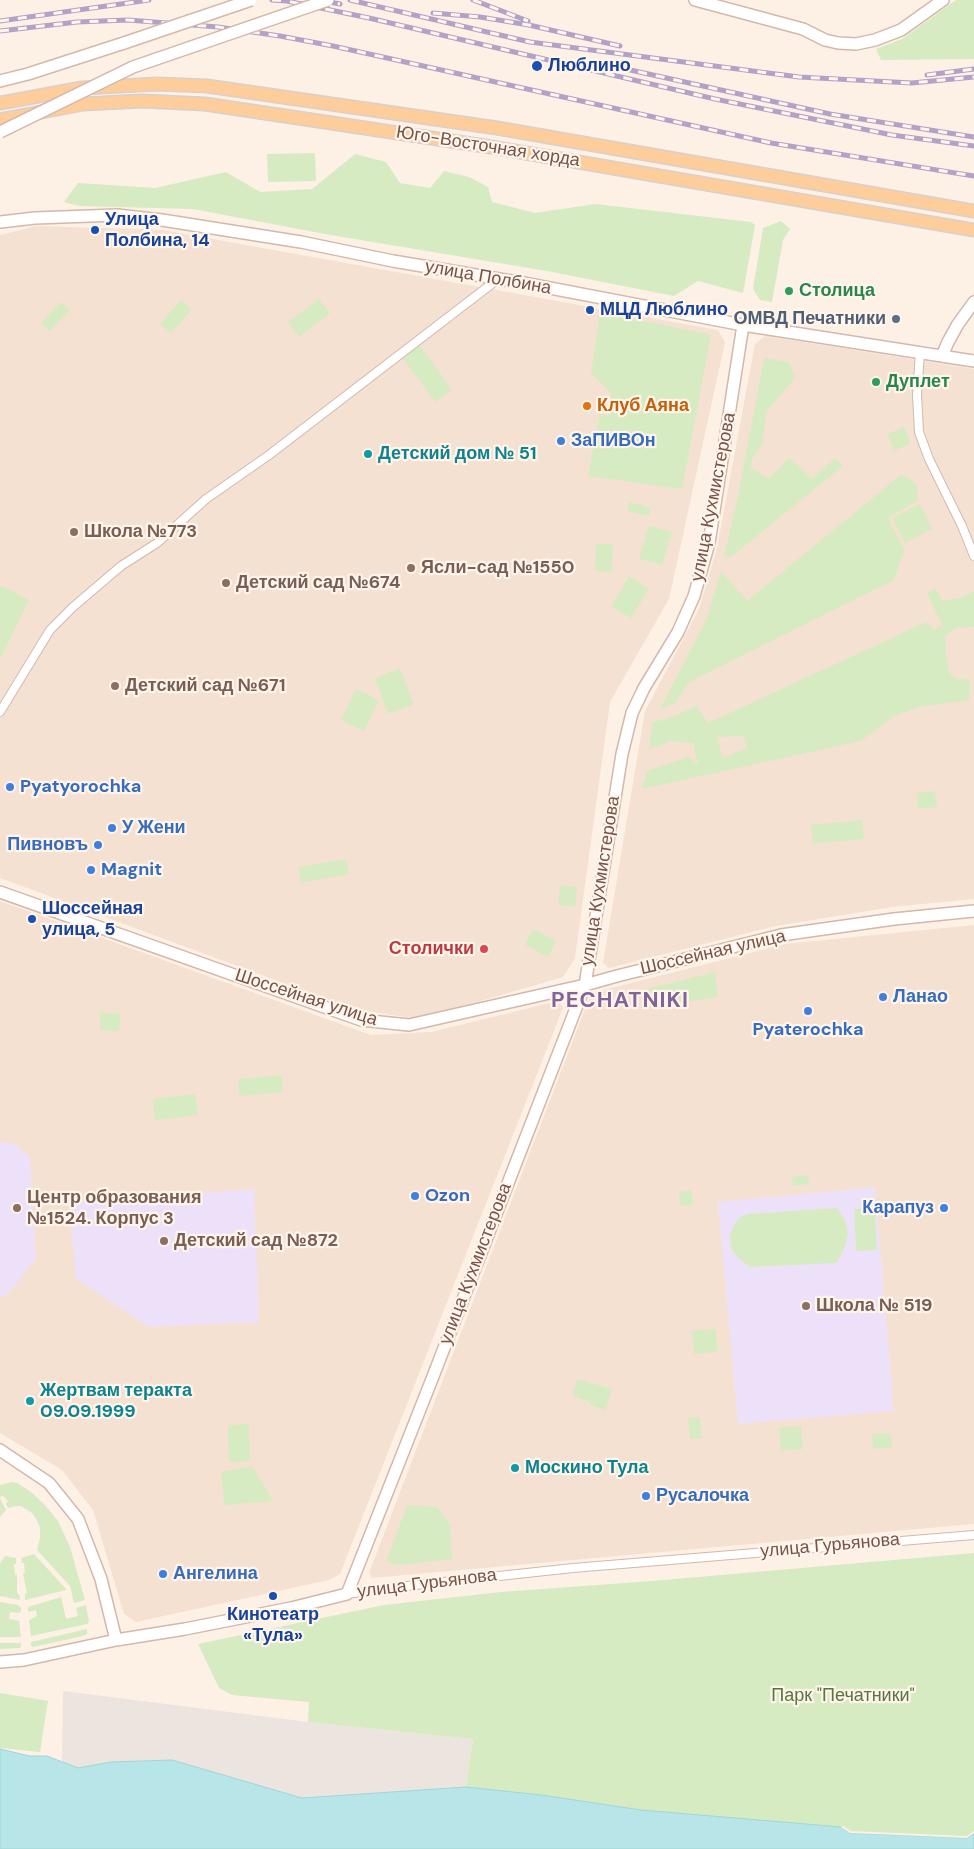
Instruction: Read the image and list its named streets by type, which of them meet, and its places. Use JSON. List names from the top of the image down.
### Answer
{
  "streets": {
    "main road": [
      "Юго-Восточная хорда",
      "улица Полбина",
      "улица Кухмистерова",
      "Шоссейная улица",
      "улица Гурьянова"
    ]
  },
  "crossings": [
    ["улица Полбина", "улица Кухмистерова"],
    ["улица Кухмистерова", "Шоссейная улица"],
    ["улица Кухмистерова", "улица Гурьянова"]
  ],
  "districts": ["PECHATNIKI"],
  "parks": ["Парк \"Печатники\""],
  "places": [
    "Люблино",
    "Улица Полбина, 14",
    "Столица",
    "МЦД Люблино",
    "ОМВД Печатники",
    "Дуплет",
    "Клуб Аяна",
    "ЗаПИВОн",
    "Детский дом № 51",
    "Школа №773",
    "Ясли-сад №1550",
    "Детский сад №674",
    "Детский сад №671",
    "Pyatyorochka",
    "У Жени",
    "Пивновъ",
    "Magnit",
    "Шоссейная улица, 5",
    "Столички",
    "Ланао",
    "Pyaterochka",
    "Ozon",
    "Центр образования №1524. Корпус 3",
    "Карапуз",
    "Детский сад №872",
    "Школа № 519",
    "Жертвам теракта 09.09.1999",
    "Москино Тула",
    "Русалочка",
    "Ангелина",
    "Кинотеатр «Тула»"
  ]
}
